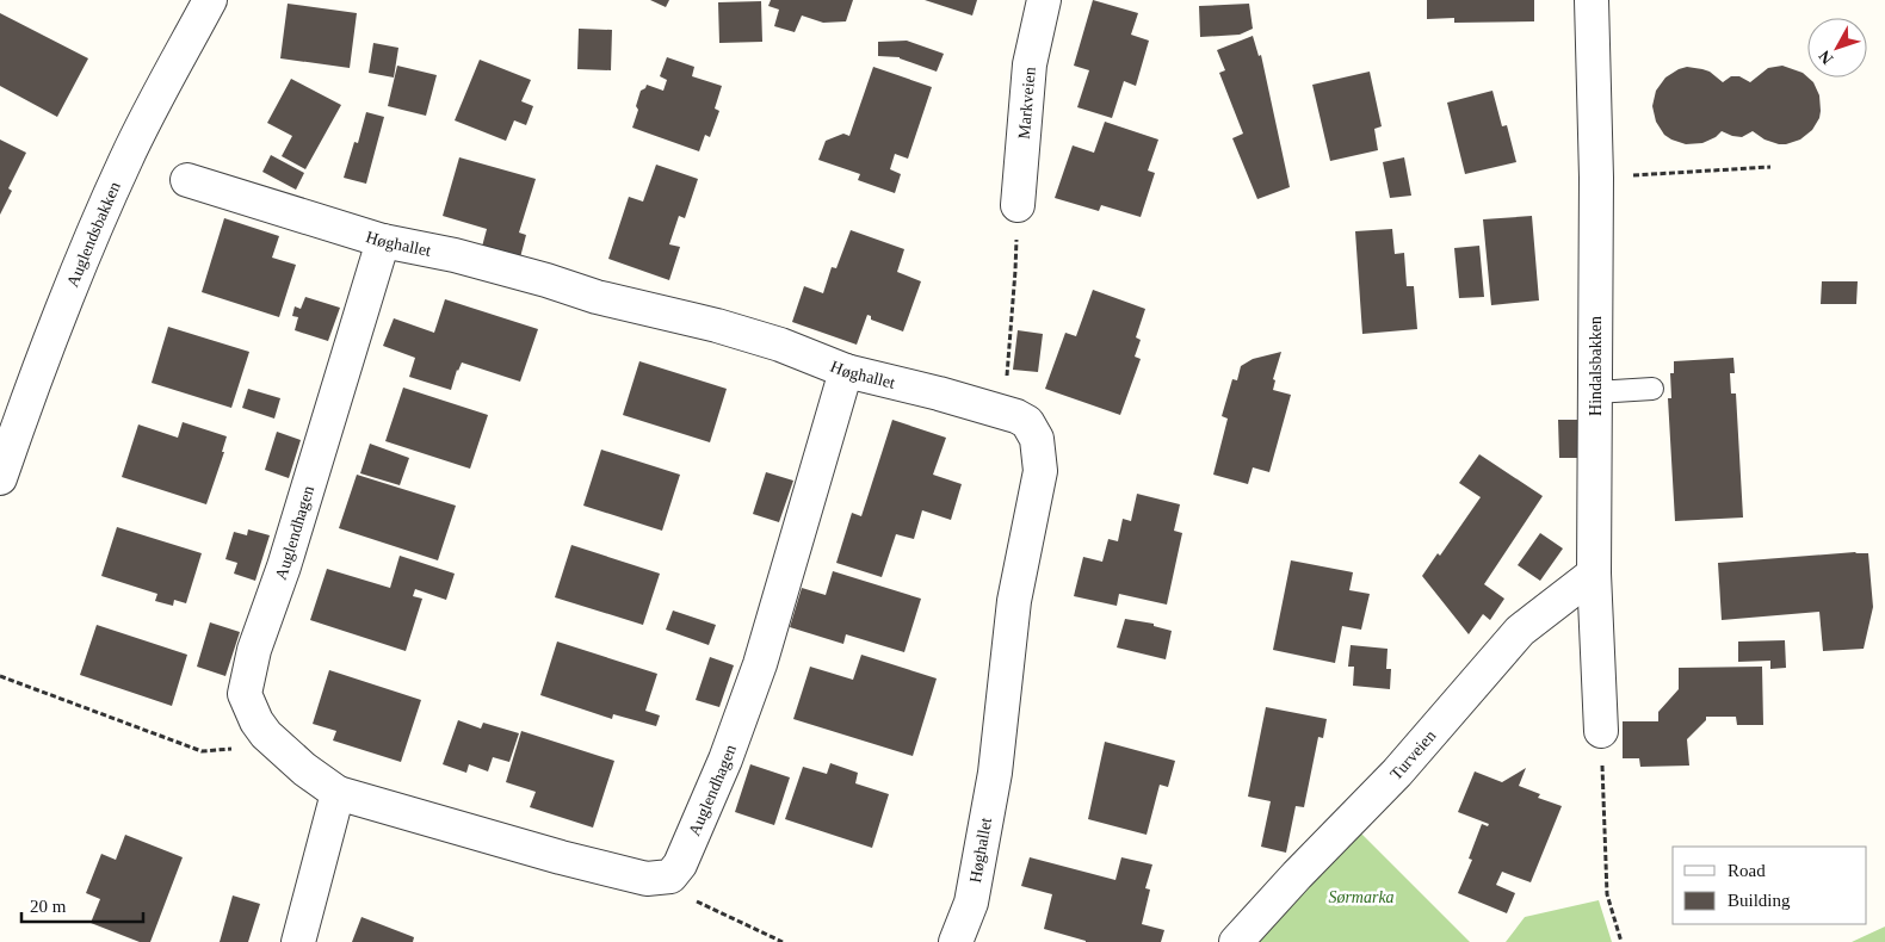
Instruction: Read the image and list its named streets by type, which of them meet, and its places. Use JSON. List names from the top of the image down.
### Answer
{
  "streets": {
    "street": [
      "Markveien",
      "Auglendsbakken",
      "Høghallet",
      "Hindalsbakken",
      "Auglendhagen",
      "Turveien"
    ]
  },
  "crossings": [
    ["Høghallet", "Auglendhagen"],
    ["Hindalsbakken", "Turveien"]
  ],
  "parks": ["Sørmarka"],
  "legend": ["Road", "Building"],
  "scale_bar": "20 m",
  "north": "bottom left"
}
